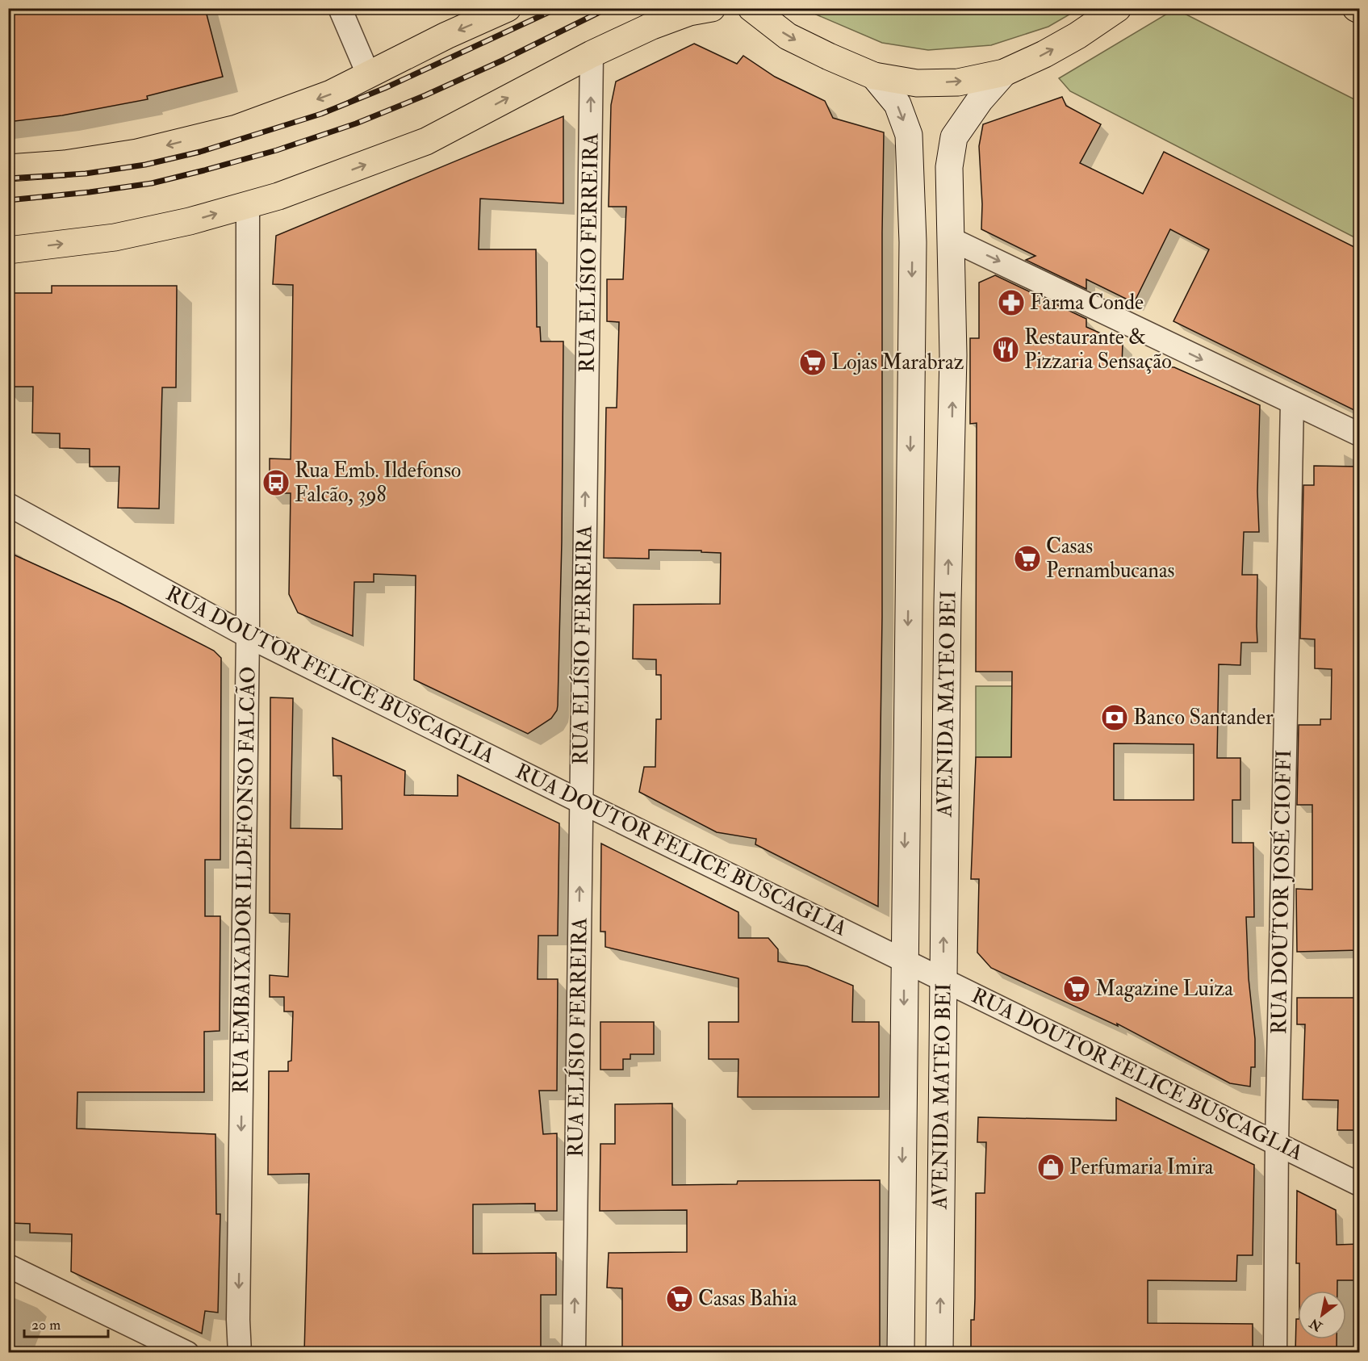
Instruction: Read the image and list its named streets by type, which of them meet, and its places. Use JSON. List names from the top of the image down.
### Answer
{
  "streets": {
    "main road": ["AVENIDA MATEO BEI"],
    "street": [
      "RUA ELÍSIO FERREIRA",
      "RUA DOUTOR FELICE BUSCAGLIA",
      "RUA EMBAIXADOR ILDEFONSO FALCÃO",
      "RUA DOUTOR JOSÉ CIOFFI"
    ]
  },
  "crossings": [
    ["RUA ELÍSIO FERREIRA", "RUA DOUTOR FELICE BUSCAGLIA"],
    ["RUA DOUTOR FELICE BUSCAGLIA", "AVENIDA MATEO BEI"],
    ["RUA DOUTOR FELICE BUSCAGLIA", "RUA EMBAIXADOR ILDEFONSO FALCÃO"],
    ["RUA DOUTOR FELICE BUSCAGLIA", "RUA DOUTOR JOSÉ CIOFFI"]
  ],
  "one_way": ["RUA ELÍSIO FERREIRA", "RUA EMBAIXADOR ILDEFONSO FALCÃO"],
  "places": {
    "pharmacy": ["Farma Conde"],
    "restaurant": ["Restaurante & Pizzaria Sensação"],
    "supermarket": [
      "Lojas Marabraz",
      "Casas Pernambucanas",
      "Magazine Luiza",
      "Casas Bahia"
    ],
    "bus stop": ["Rua Emb. Ildefonso Falcão, 398"],
    "bank": ["Banco Santander"],
    "shop": ["Perfumaria Imira"]
  },
  "scale_bar": "20 m",
  "north": "bottom left"
}
